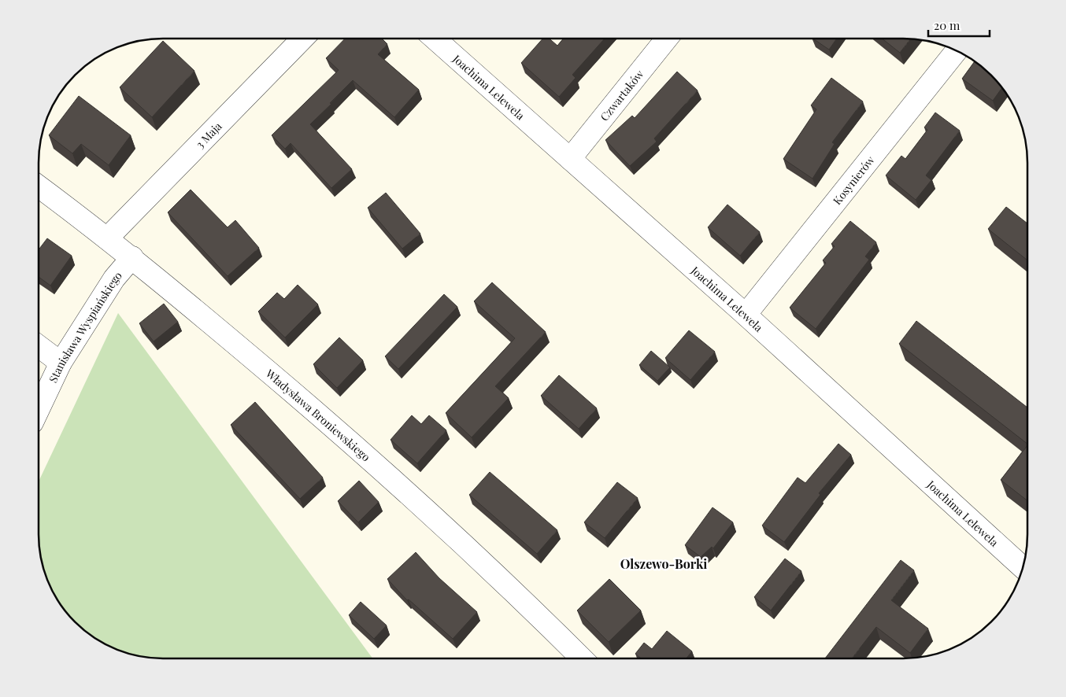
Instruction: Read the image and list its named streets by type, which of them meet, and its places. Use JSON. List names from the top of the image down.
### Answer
{
  "streets": {
    "street": [
      "Joachima Lelewela",
      "Czwartaków",
      "3 Maja",
      "Kosynierów",
      "Stanisława Wyspiańskiego",
      "Władysława Broniewskiego"
    ]
  },
  "crossings": [
    ["Joachima Lelewela", "Czwartaków"],
    ["Joachima Lelewela", "Kosynierów"],
    ["3 Maja", "Władysława Broniewskiego"],
    ["Stanisława Wyspiańskiego", "Władysława Broniewskiego"]
  ],
  "districts": ["Olszewo-Borki"],
  "scale_bar": "20 m"
}
